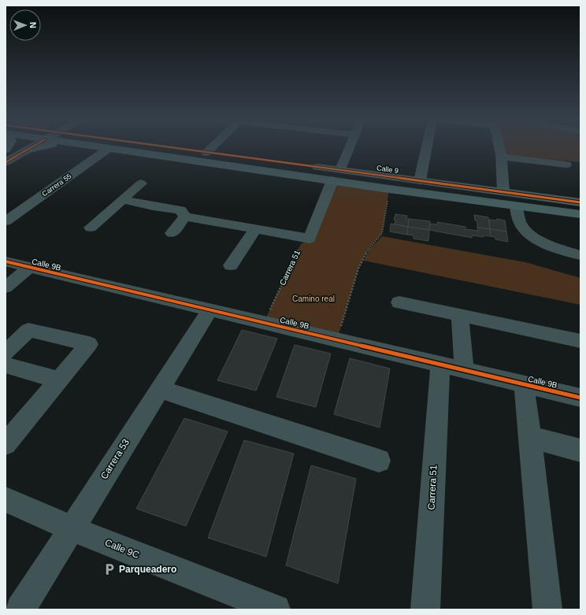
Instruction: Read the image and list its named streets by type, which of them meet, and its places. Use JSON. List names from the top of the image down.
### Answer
{
  "streets": {
    "main road": ["Calle 9"],
    "street": [
      "Carrera 55",
      "Calle 9B",
      "Carrera 51",
      "Carrera 53",
      "Calle 9C"
    ]
  },
  "crossings": [
    ["Calle 9", "Carrera 55"],
    ["Calle 9B", "Carrera 51"],
    ["Calle 9B", "Carrera 53"],
    ["Carrera 53", "Calle 9C"]
  ],
  "parks": ["Camino real"],
  "places": {
    "parking": ["Parqueadero"]
  },
  "north": "right"
}
